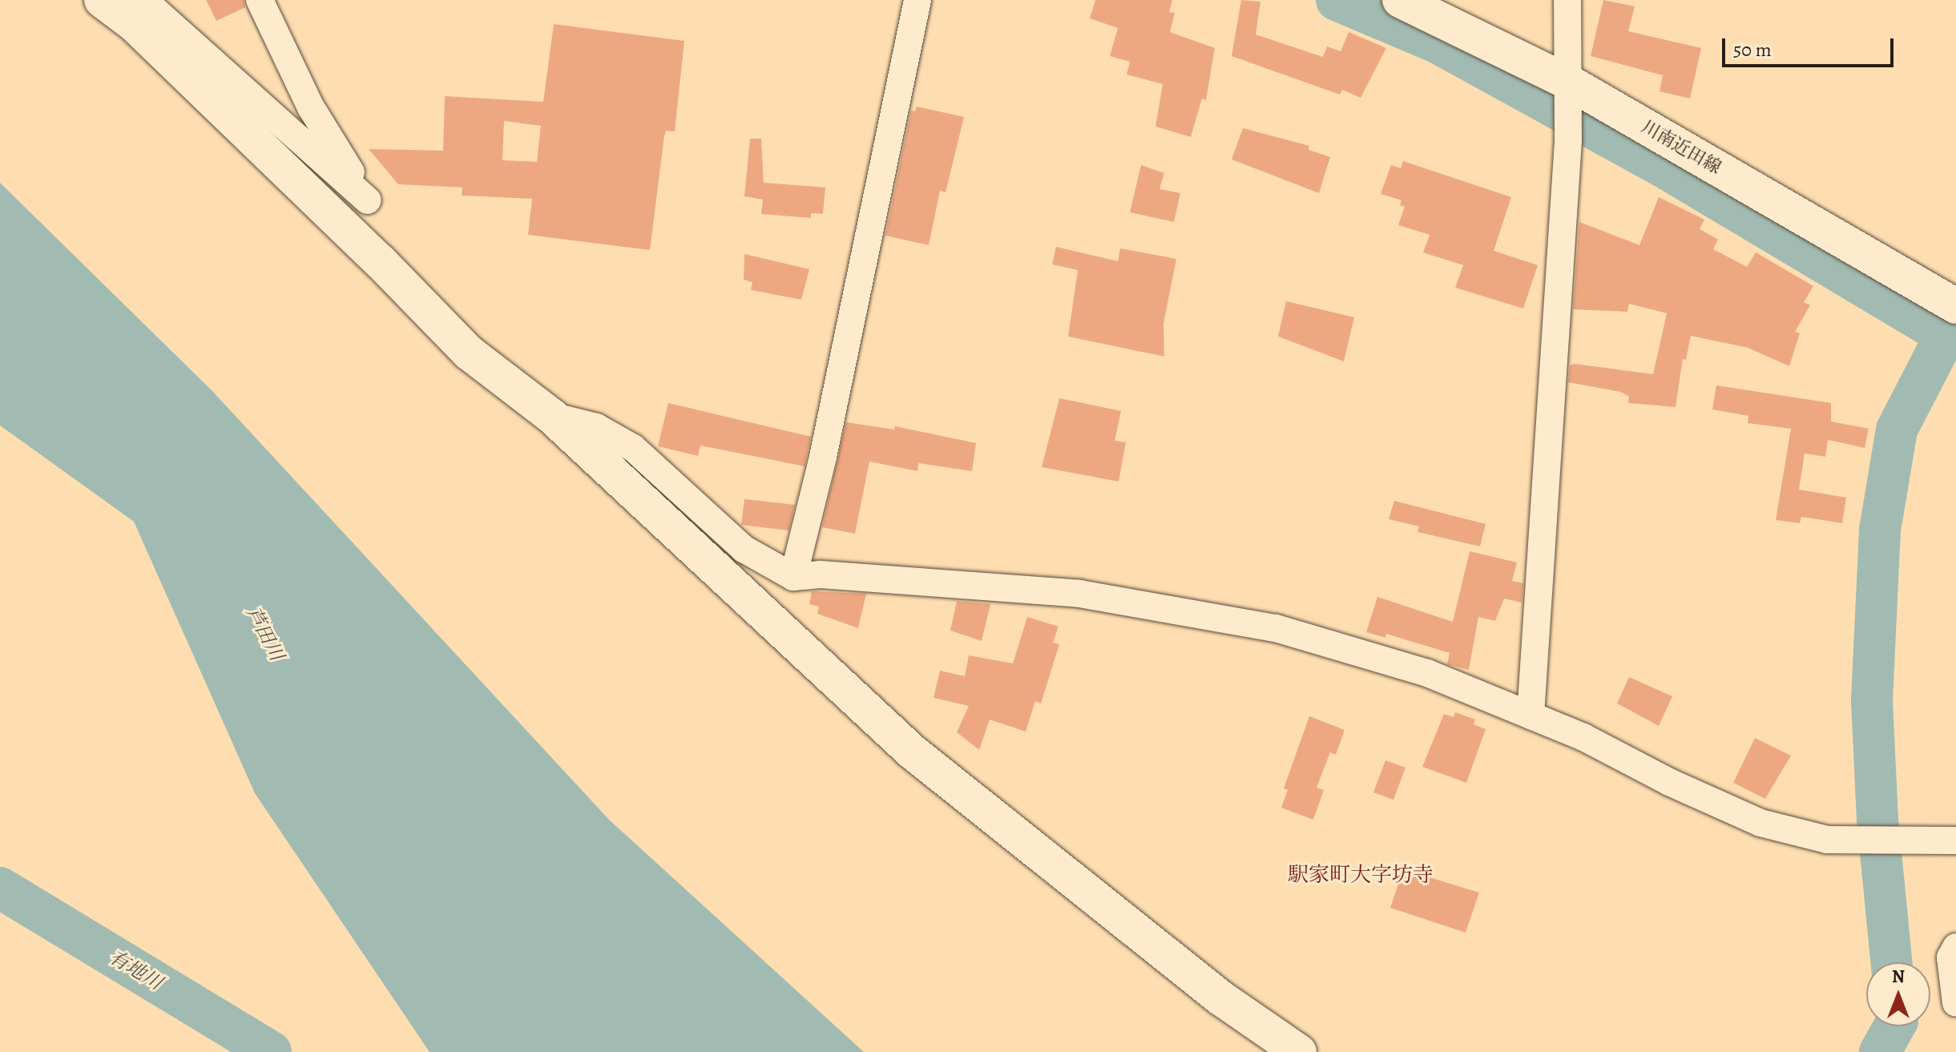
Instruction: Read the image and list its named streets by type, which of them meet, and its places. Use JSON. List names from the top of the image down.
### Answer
{
  "streets": {
    "street": ["川南近田線"]
  },
  "districts": ["駅家町大字坊寺"],
  "water": ["芦田川", "有地川"],
  "scale_bar": "50 m",
  "north": "top"
}
